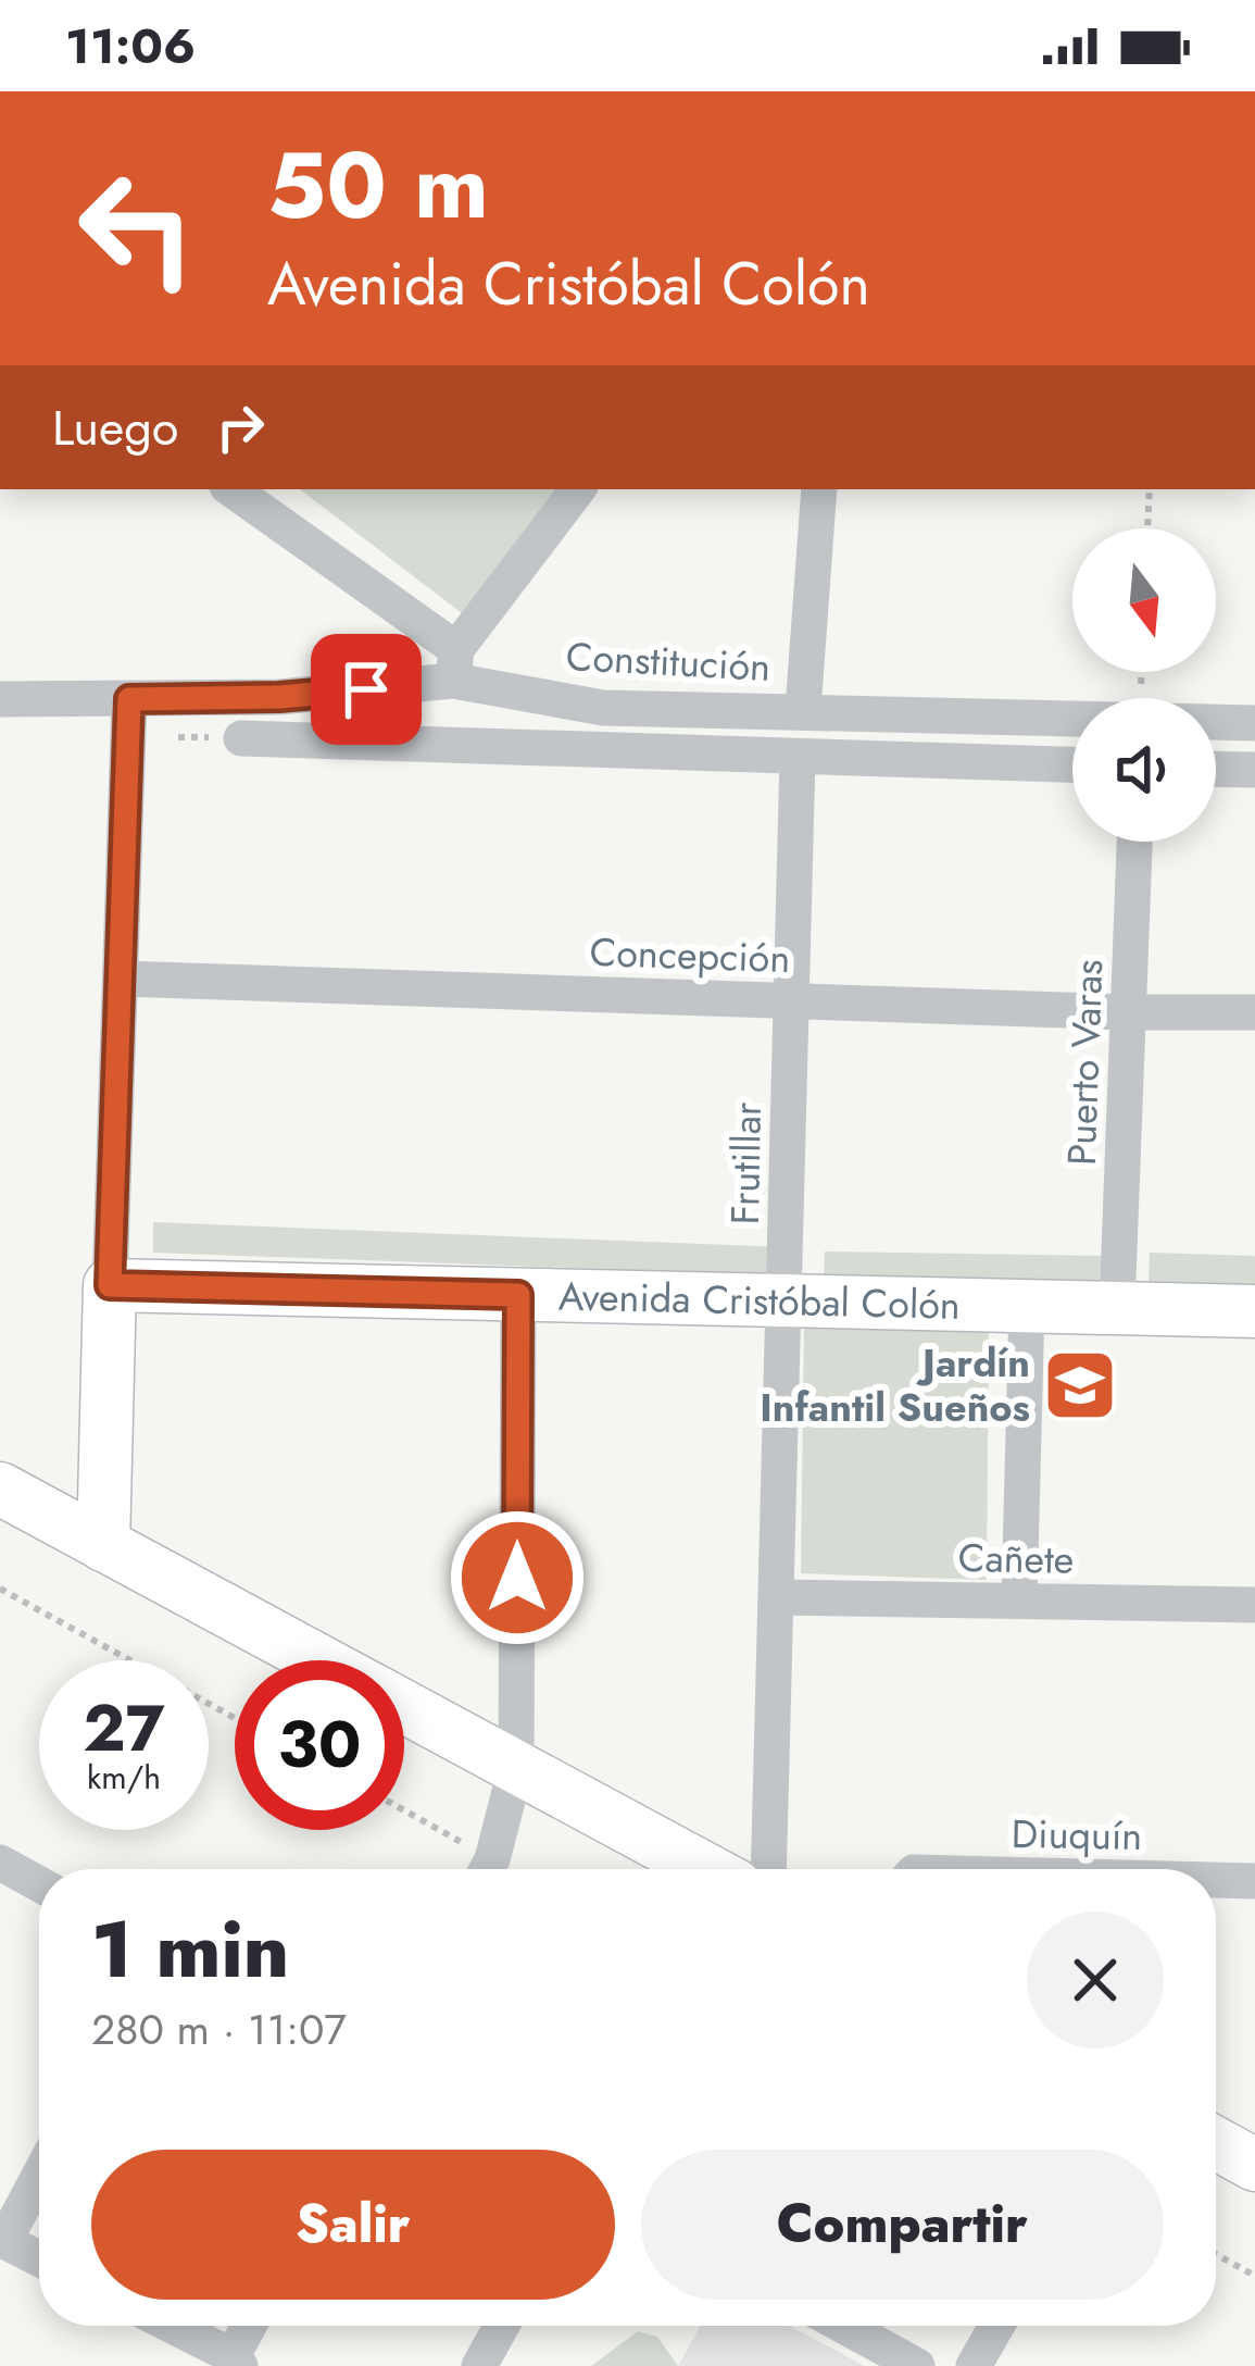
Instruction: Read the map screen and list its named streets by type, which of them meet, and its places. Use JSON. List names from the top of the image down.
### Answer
{
  "streets": {
    "street": [
      "Constitución",
      "Concepción",
      "Puerto Varas",
      "Frutillar",
      "Avenida Cristóbal Colón",
      "Cañete",
      "Diuquín"
    ]
  },
  "crossings": [
    ["Concepción", "Puerto Varas"],
    ["Concepción", "Frutillar"],
    ["Puerto Varas", "Avenida Cristóbal Colón"],
    ["Frutillar", "Avenida Cristóbal Colón"],
    ["Frutillar", "Cañete"]
  ],
  "places": {
    "school or university": ["Jardín Infantil Sueños"]
  },
  "north": "bottom",
  "page": {
    "status": "11:06",
    "turn": ["50 m", "Avenida Cristóbal Colón"],
    "then": "Luego",
    "speed": "27 km/h",
    "limit": "30",
    "heading": ["1 min", "280 m · 11:07"],
    "buttons": ["Salir", "Compartir"]
  }
}
